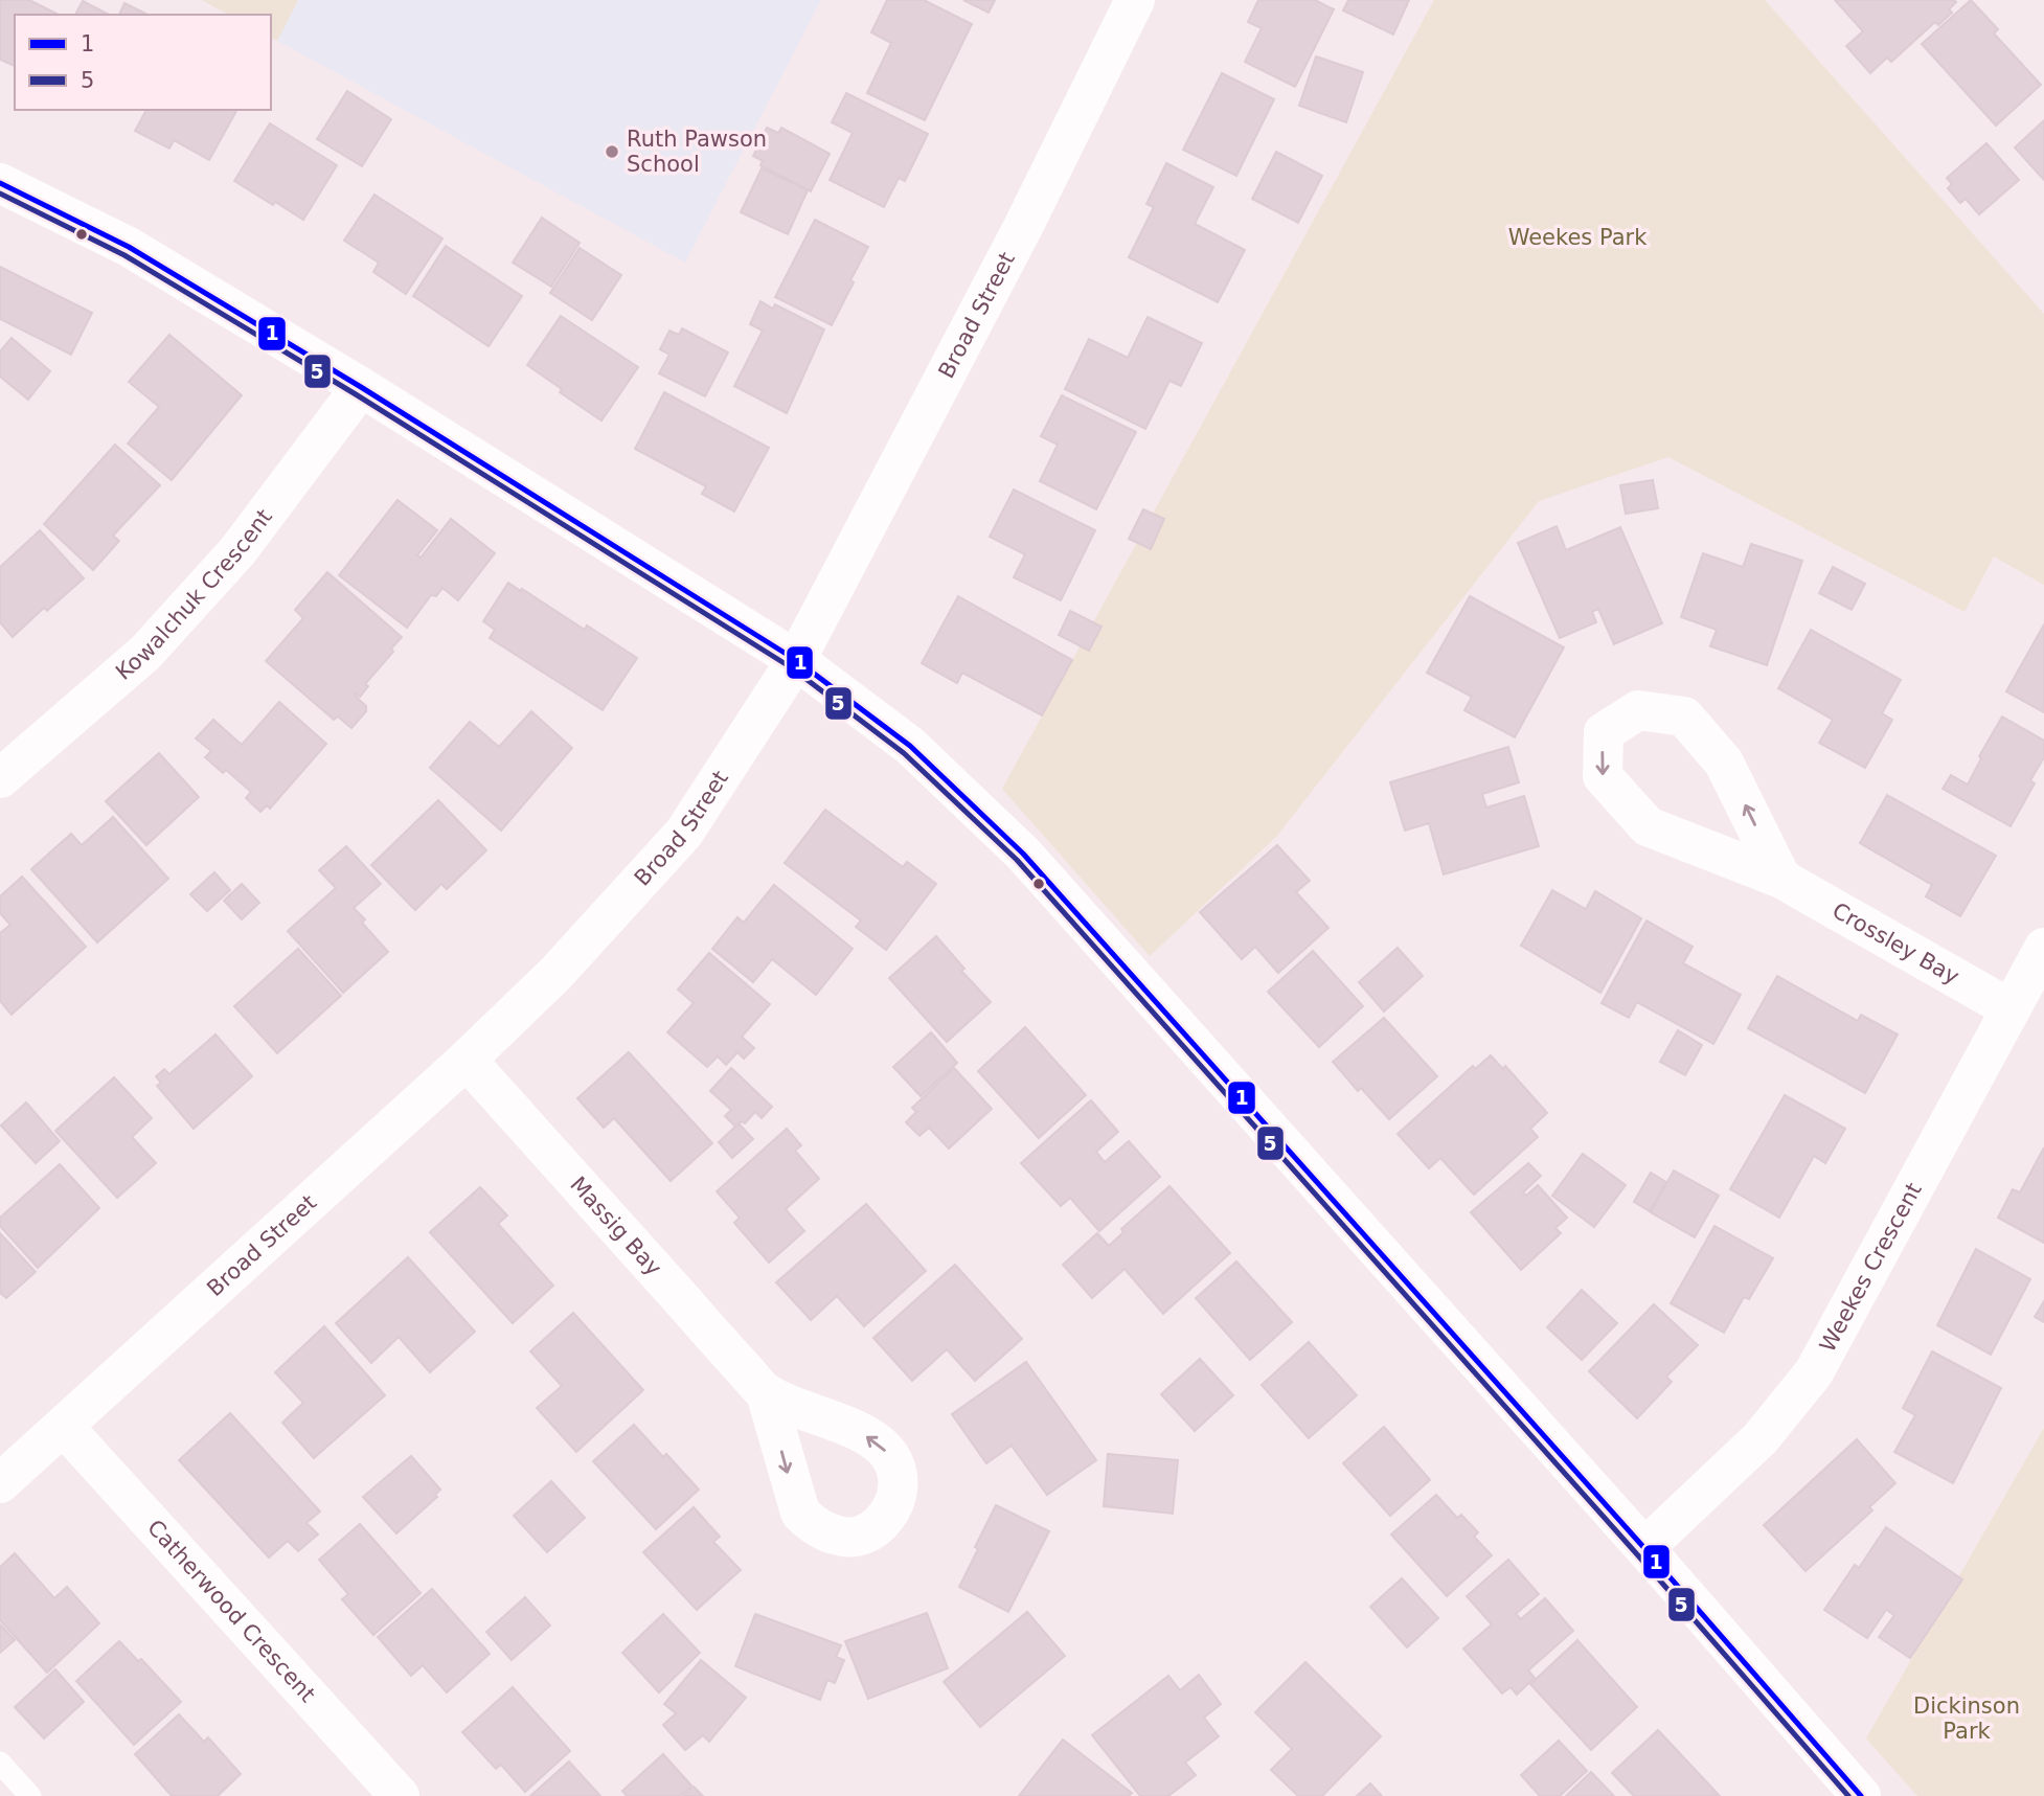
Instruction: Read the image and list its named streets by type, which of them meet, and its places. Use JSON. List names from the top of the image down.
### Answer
{
  "streets": {
    "street": [
      "Broad Street",
      "Kowalchuk Crescent",
      "Crossley Bay",
      "Massig Bay",
      "Weekes Crescent",
      "Catherwood Crescent"
    ]
  },
  "crossings": [
    ["Broad Street", "Massig Bay"],
    ["Broad Street", "Catherwood Crescent"],
    ["Crossley Bay", "Weekes Crescent"]
  ],
  "parks": ["Weekes Park", "Dickinson Park"],
  "places": ["Ruth Pawson School"],
  "lines": ["transit line 1", "transit line 5"],
  "legend": ["1", "5"]
}
